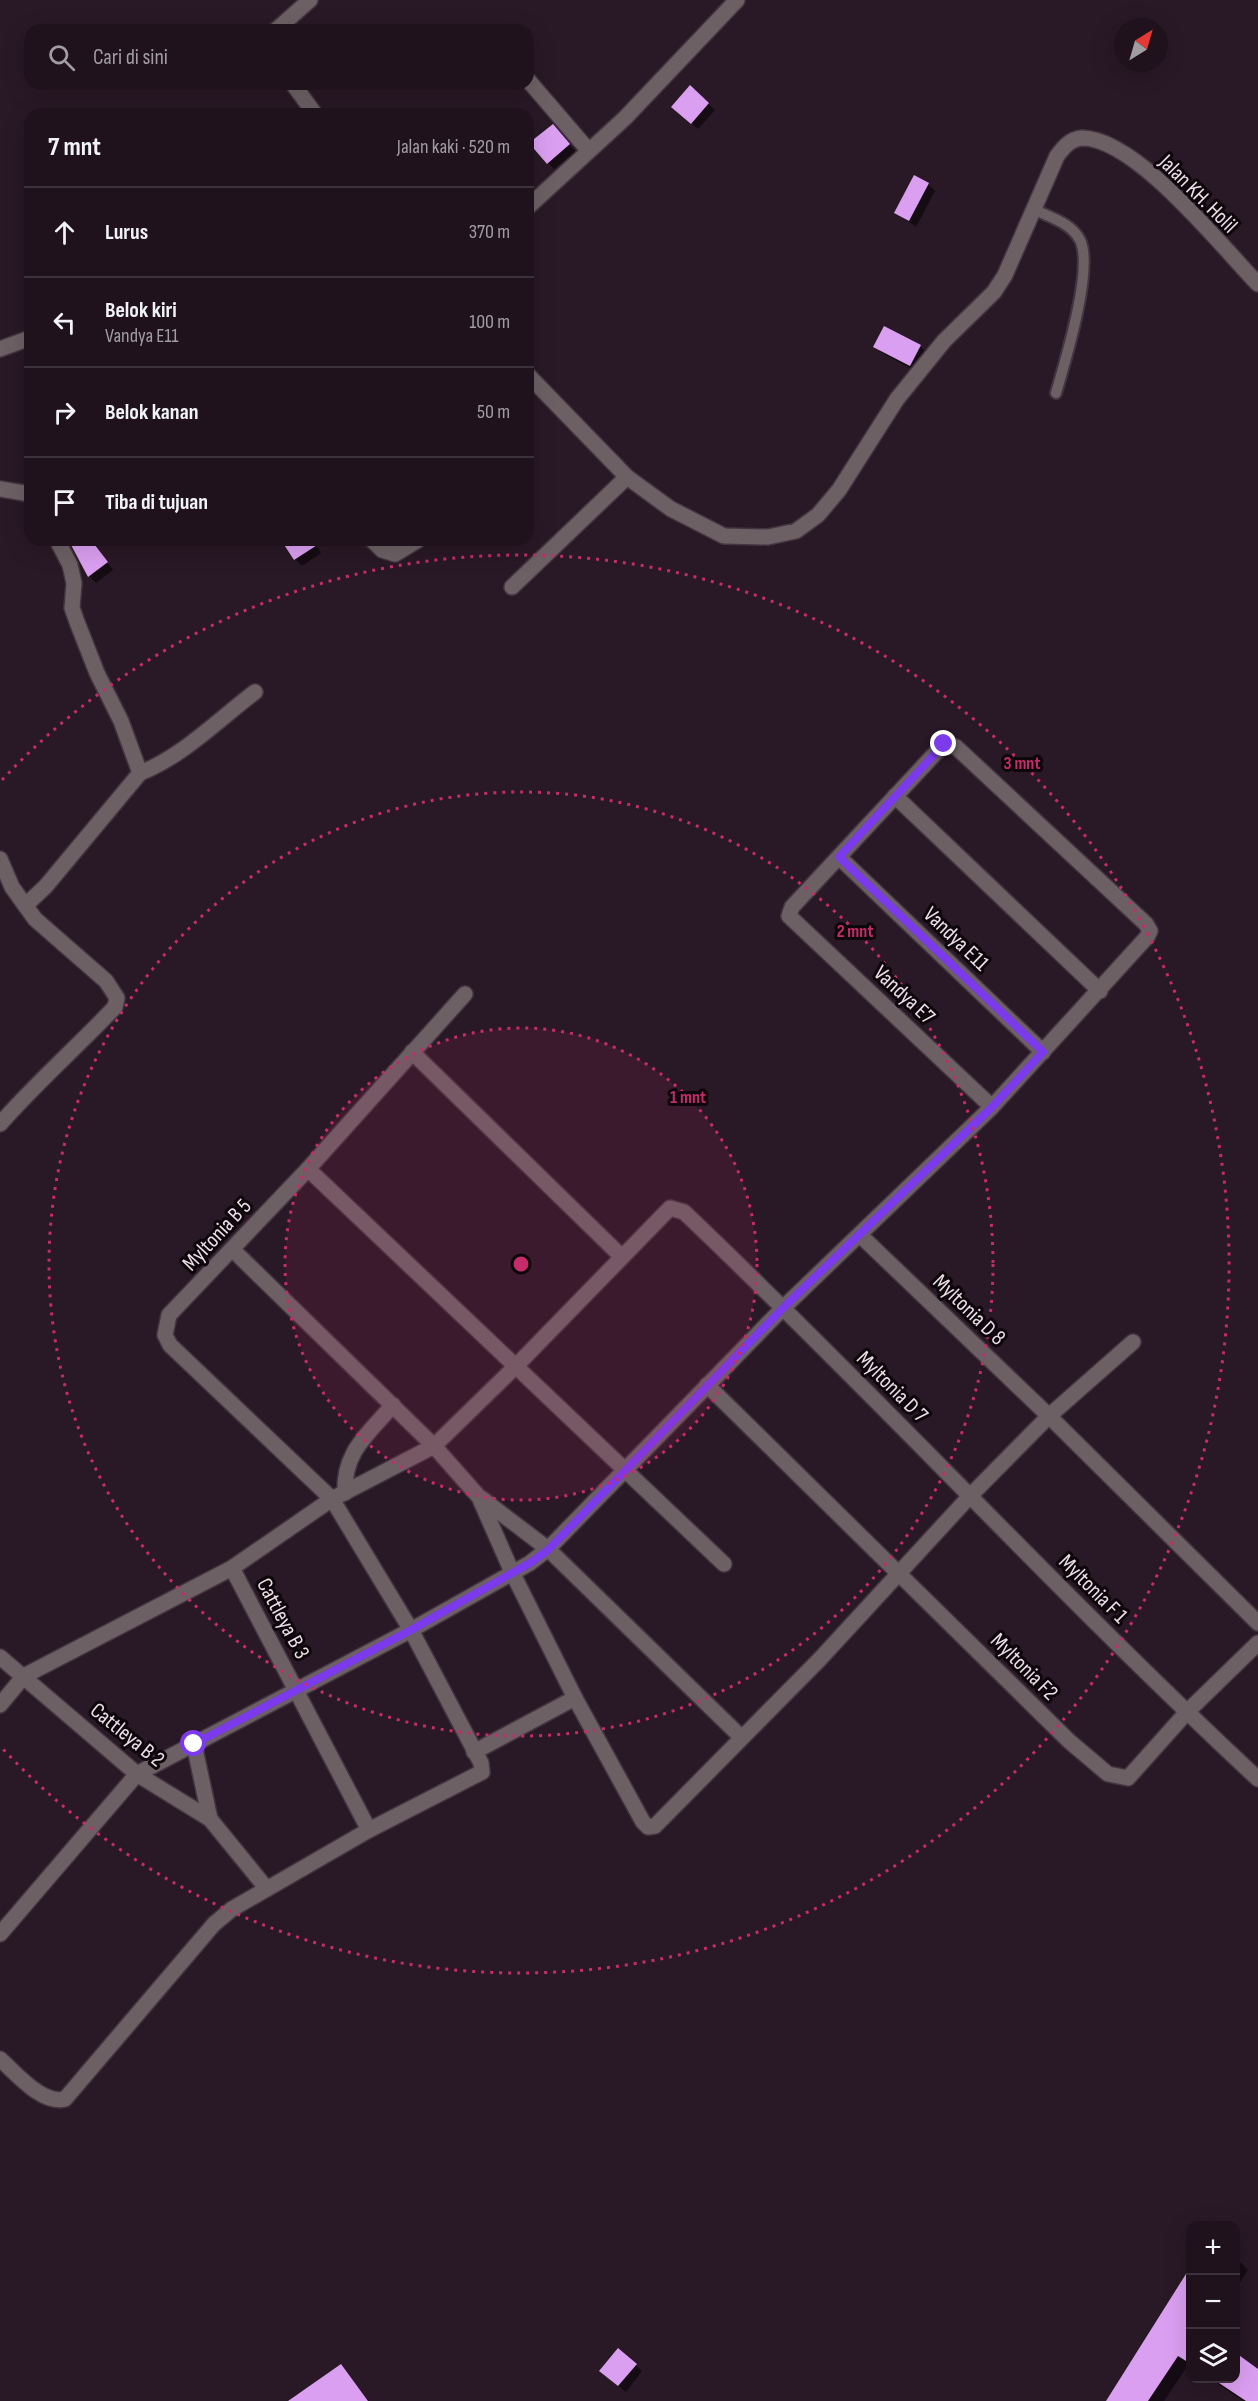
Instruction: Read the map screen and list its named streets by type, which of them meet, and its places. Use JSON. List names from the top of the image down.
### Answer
{
  "streets": {
    "street": [
      "Jalan KH. Holil",
      "Vandya E11",
      "Vandya E7",
      "Myltonia B 5",
      "Myltonia D 8",
      "Myltonia D 7",
      "Myltonia F 1",
      "Cattleya B 3",
      "Myltonia F2",
      "Cattleya B 2"
    ]
  },
  "crossings": [
    ["Vandya E11", "Vandya E7"],
    ["Myltonia B 5", "Myltonia D 7"],
    ["Myltonia D 7", "Myltonia F 1"],
    ["Myltonia D 7", "Cattleya B 3"],
    ["Myltonia D 7", "Cattleya B 2"],
    ["Myltonia F 1", "Myltonia F2"]
  ],
  "north": "top right",
  "page": {
    "search": "Cari di sini",
    "heading": ["7 mnt", "Jalan kaki · 520 m"],
    "list": [
      ["Lurus", "370 m"],
      ["Belok kiri", "Vandya E11", "100 m"],
      ["Belok kanan", "50 m"],
      "Tiba di tujuan"
    ],
    "map_buttons": ["+", "−"]
  },
  "rings": ["3 mnt", "2 mnt", "1 mnt"]
}
